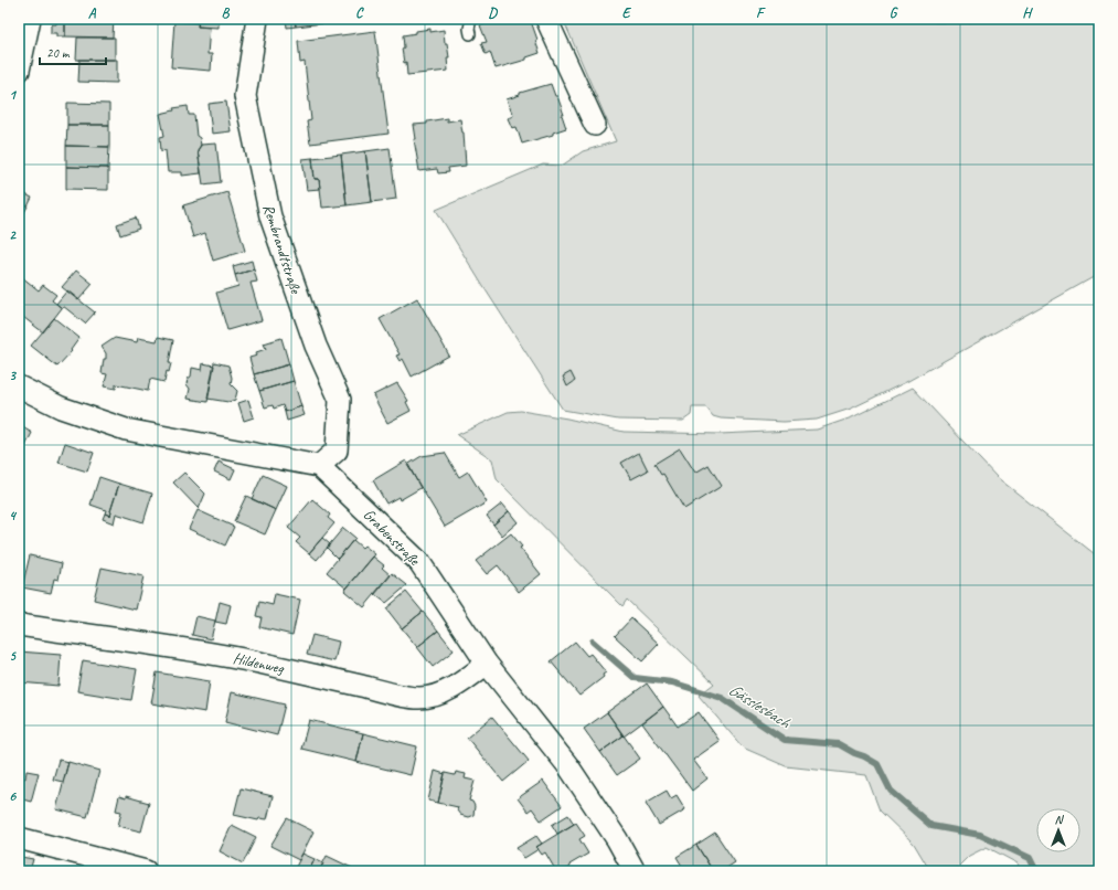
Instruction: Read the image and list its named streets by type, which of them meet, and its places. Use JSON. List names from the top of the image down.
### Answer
{
  "streets": {
    "street": ["Rembrandtstraße", "Grabenstraße", "Hildenweg"]
  },
  "crossings": [
    ["Rembrandtstraße", "Grabenstraße"],
    ["Grabenstraße", "Hildenweg"]
  ],
  "water": ["Gässlesbach"],
  "scale_bar": "20 m",
  "north": "top",
  "grid": {
    "columns": [
      "A",
      "B",
      "C",
      "D",
      "E",
      "F",
      "G",
      "H"
    ],
    "rows": [
      "1",
      "2",
      "3",
      "4",
      "5",
      "6"
    ]
  }
}
